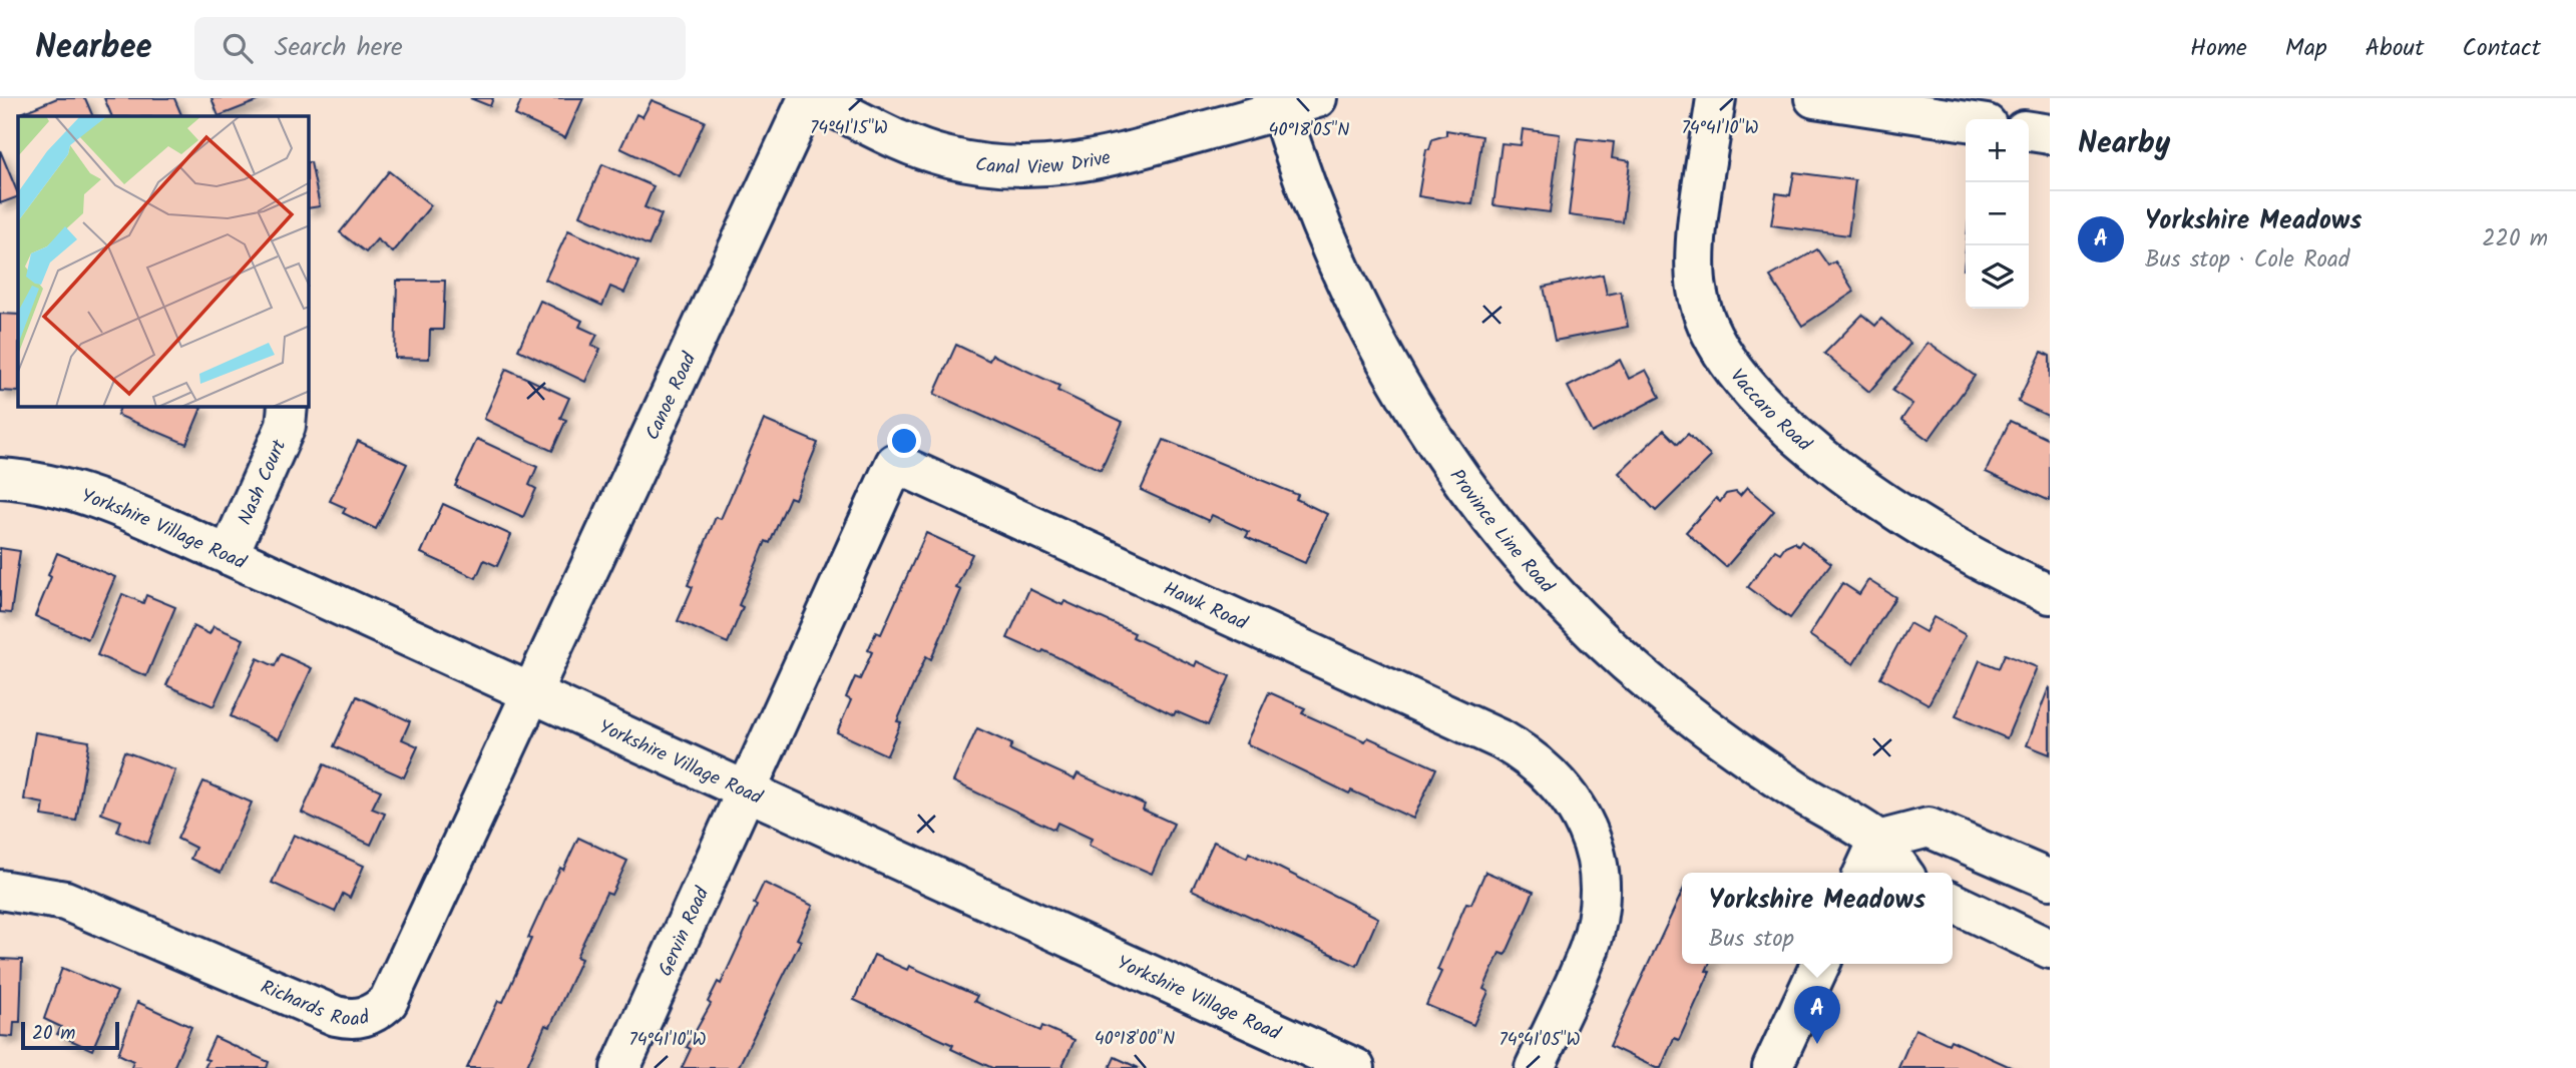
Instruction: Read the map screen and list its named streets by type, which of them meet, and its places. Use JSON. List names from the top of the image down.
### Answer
{
  "streets": {
    "street": [
      "Canal View Drive",
      "Canoe Road",
      "Vaccaro Road",
      "Nash Court",
      "Yorkshire Village Road",
      "Province Line Road",
      "Hawk Road",
      "Gervin Road",
      "Richards Road"
    ]
  },
  "crossings": [
    ["Canal View Drive", "Canoe Road"],
    ["Canal View Drive", "Province Line Road"],
    ["Canoe Road", "Yorkshire Village Road"],
    ["Canoe Road", "Richards Road"],
    ["Nash Court", "Yorkshire Village Road"],
    ["Yorkshire Village Road", "Hawk Road"],
    ["Yorkshire Village Road", "Gervin Road"],
    ["Yorkshire Village Road", "Richards Road"],
    ["Hawk Road", "Gervin Road"]
  ],
  "scale_bar": "20 m",
  "page": {
    "header": "Nearbee",
    "search": "Search here",
    "nav": [
      "Home",
      "Map",
      "About",
      "Contact"
    ],
    "heading": "Nearby",
    "map_buttons": ["+", "−"],
    "list": [
      {
        "mark": "A",
        "name": "Yorkshire Meadows",
        "note": "Bus stop · Cole Road",
        "value": "220 m"
      }
    ],
    "popup": ["Yorkshire Meadows", "Bus stop"],
    "pins": "A",
    "scale": "20 m"
  },
  "coordinates": [
    "74°41'15\"W",
    "74°41'10\"W",
    "40°18'05\"N",
    "40°18'00\"N",
    "74°41'05\"W"
  ]
}
